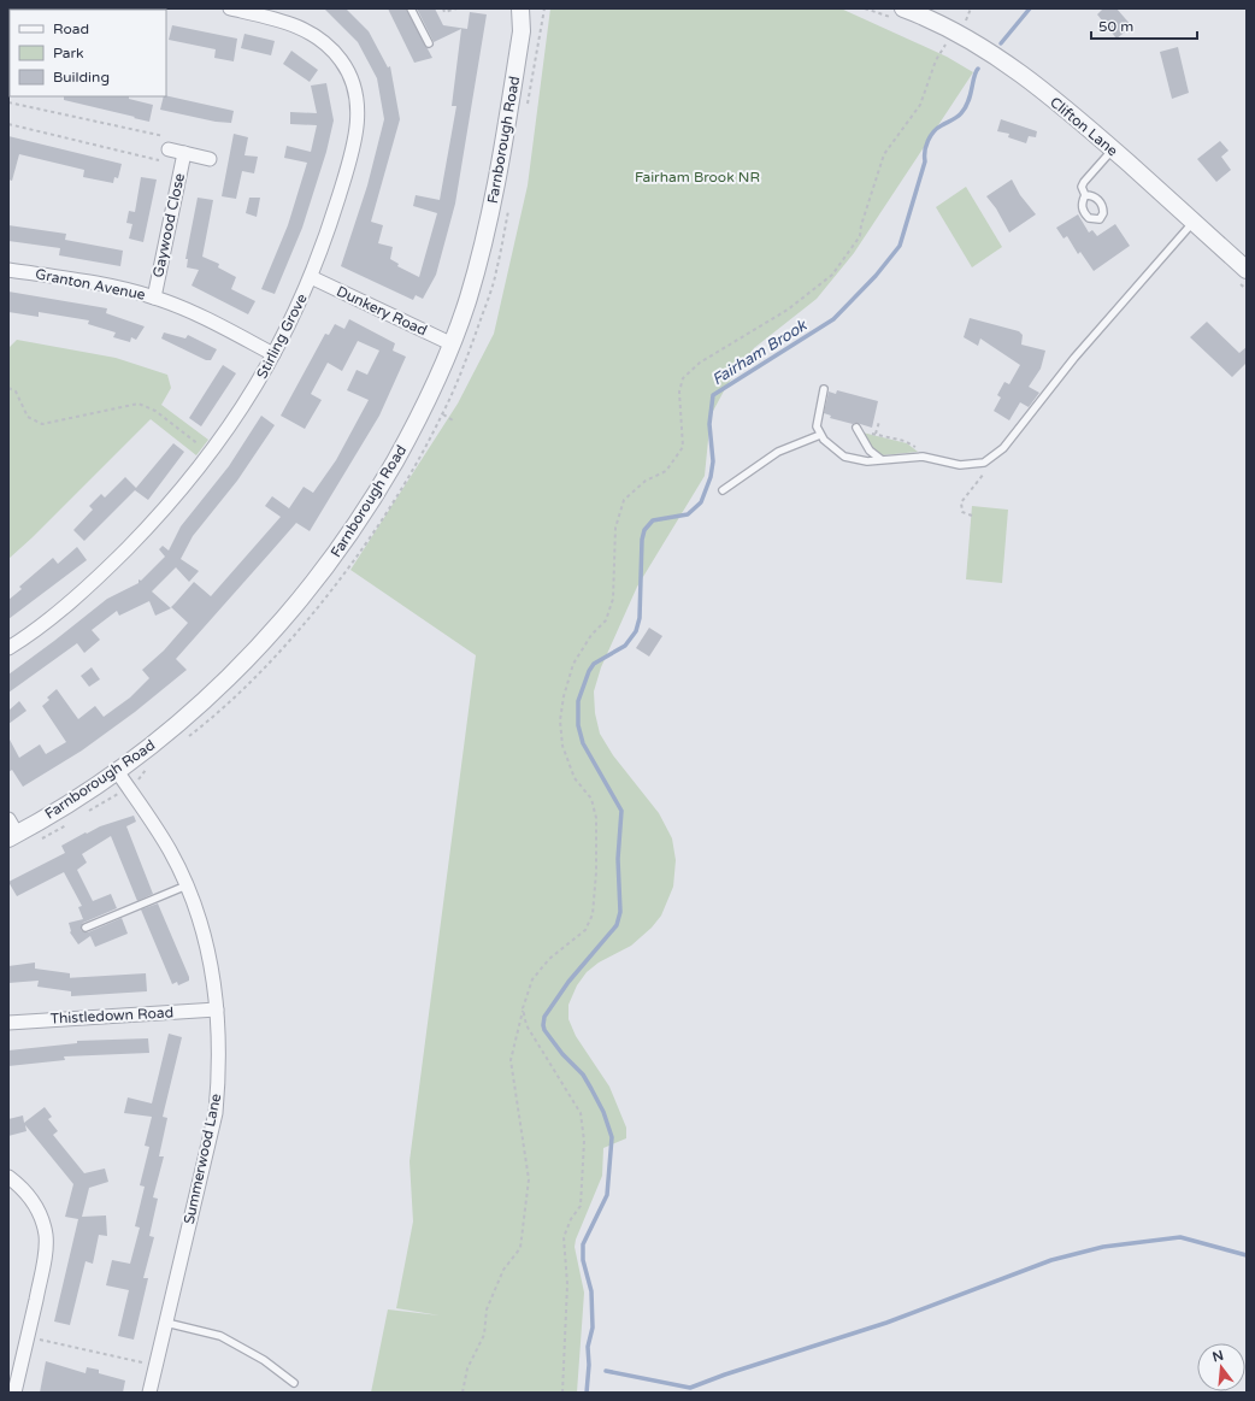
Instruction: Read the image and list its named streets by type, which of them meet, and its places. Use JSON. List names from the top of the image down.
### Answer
{
  "streets": {
    "street": [
      "Clifton Lane",
      "Farnborough Road",
      "Gaywood Close",
      "Granton Avenue",
      "Dunkery Road",
      "Stirling Grove",
      "Thistledown Road",
      "Summerwood Lane"
    ]
  },
  "crossings": [
    ["Farnborough Road", "Dunkery Road"],
    ["Farnborough Road", "Summerwood Lane"],
    ["Gaywood Close", "Granton Avenue"],
    ["Granton Avenue", "Stirling Grove"],
    ["Dunkery Road", "Stirling Grove"],
    ["Thistledown Road", "Summerwood Lane"]
  ],
  "water": ["Fairham Brook"],
  "parks": ["Fairham Brook NR"],
  "legend": ["Road", "Park", "Building"],
  "scale_bar": "50 m",
  "north": "top"
}
